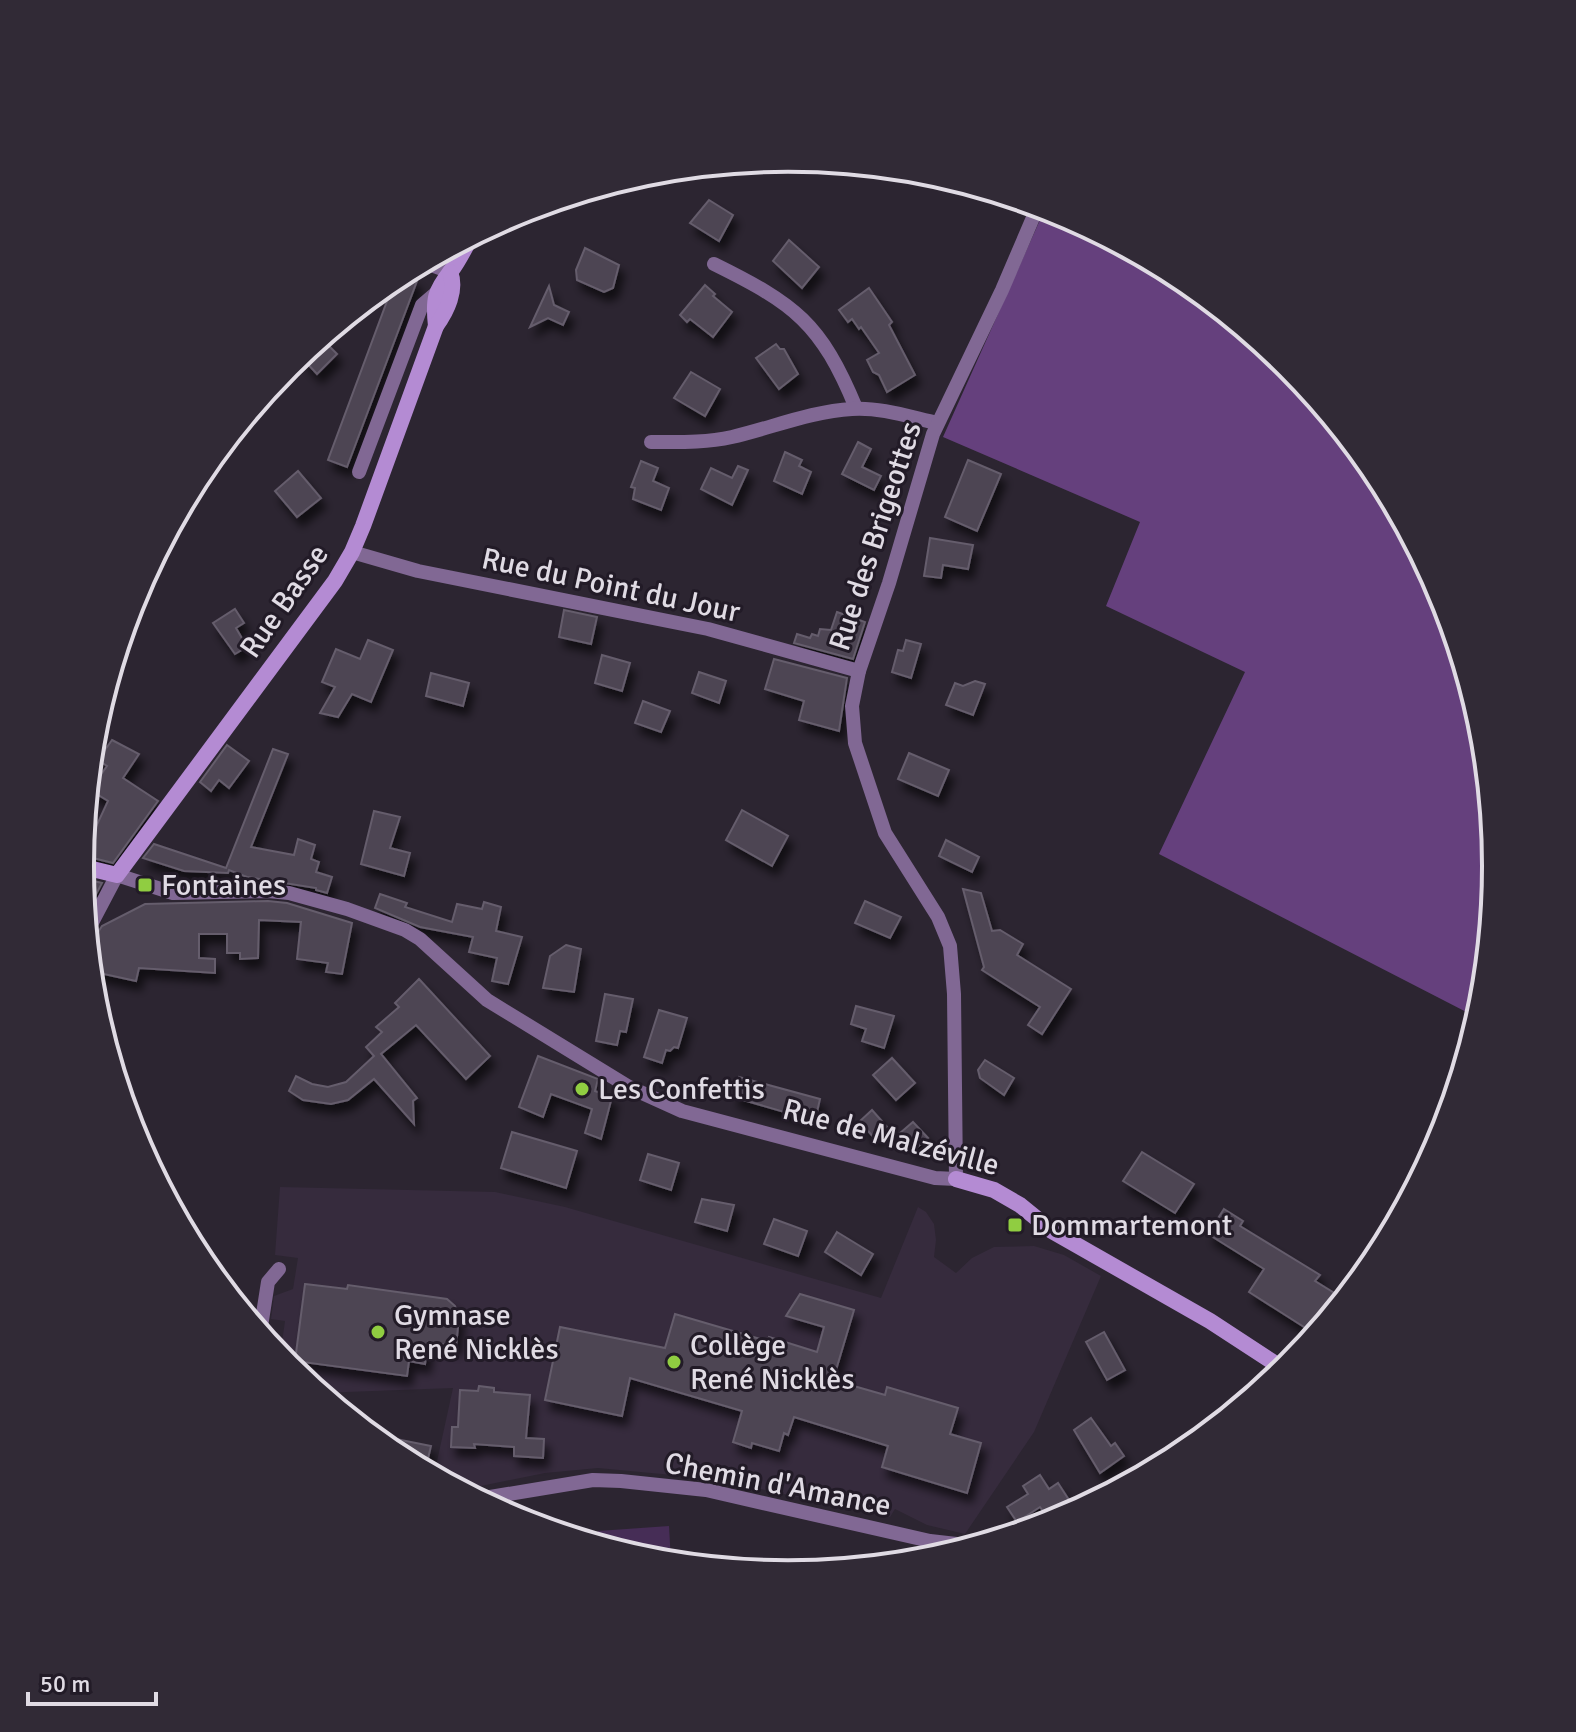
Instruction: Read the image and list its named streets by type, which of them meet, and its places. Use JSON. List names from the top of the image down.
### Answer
{
  "streets": {
    "street": [
      "Rue des Brigeottes",
      "Rue du Point du Jour",
      "Rue Basse",
      "Rue de Malzéville",
      "Chemin d'Amance"
    ]
  },
  "crossings": [
    ["Rue des Brigeottes", "Rue du Point du Jour"],
    ["Rue des Brigeottes", "Rue de Malzéville"],
    ["Rue du Point du Jour", "Rue Basse"],
    ["Rue Basse", "Rue de Malzéville"]
  ],
  "places": {
    "transit": ["Fontaines", "Dommartemont"],
    "other": ["Les Confettis", "Gymnase René Nicklès", "Collège René Nicklès"]
  },
  "scale_bar": "50 m"
}
